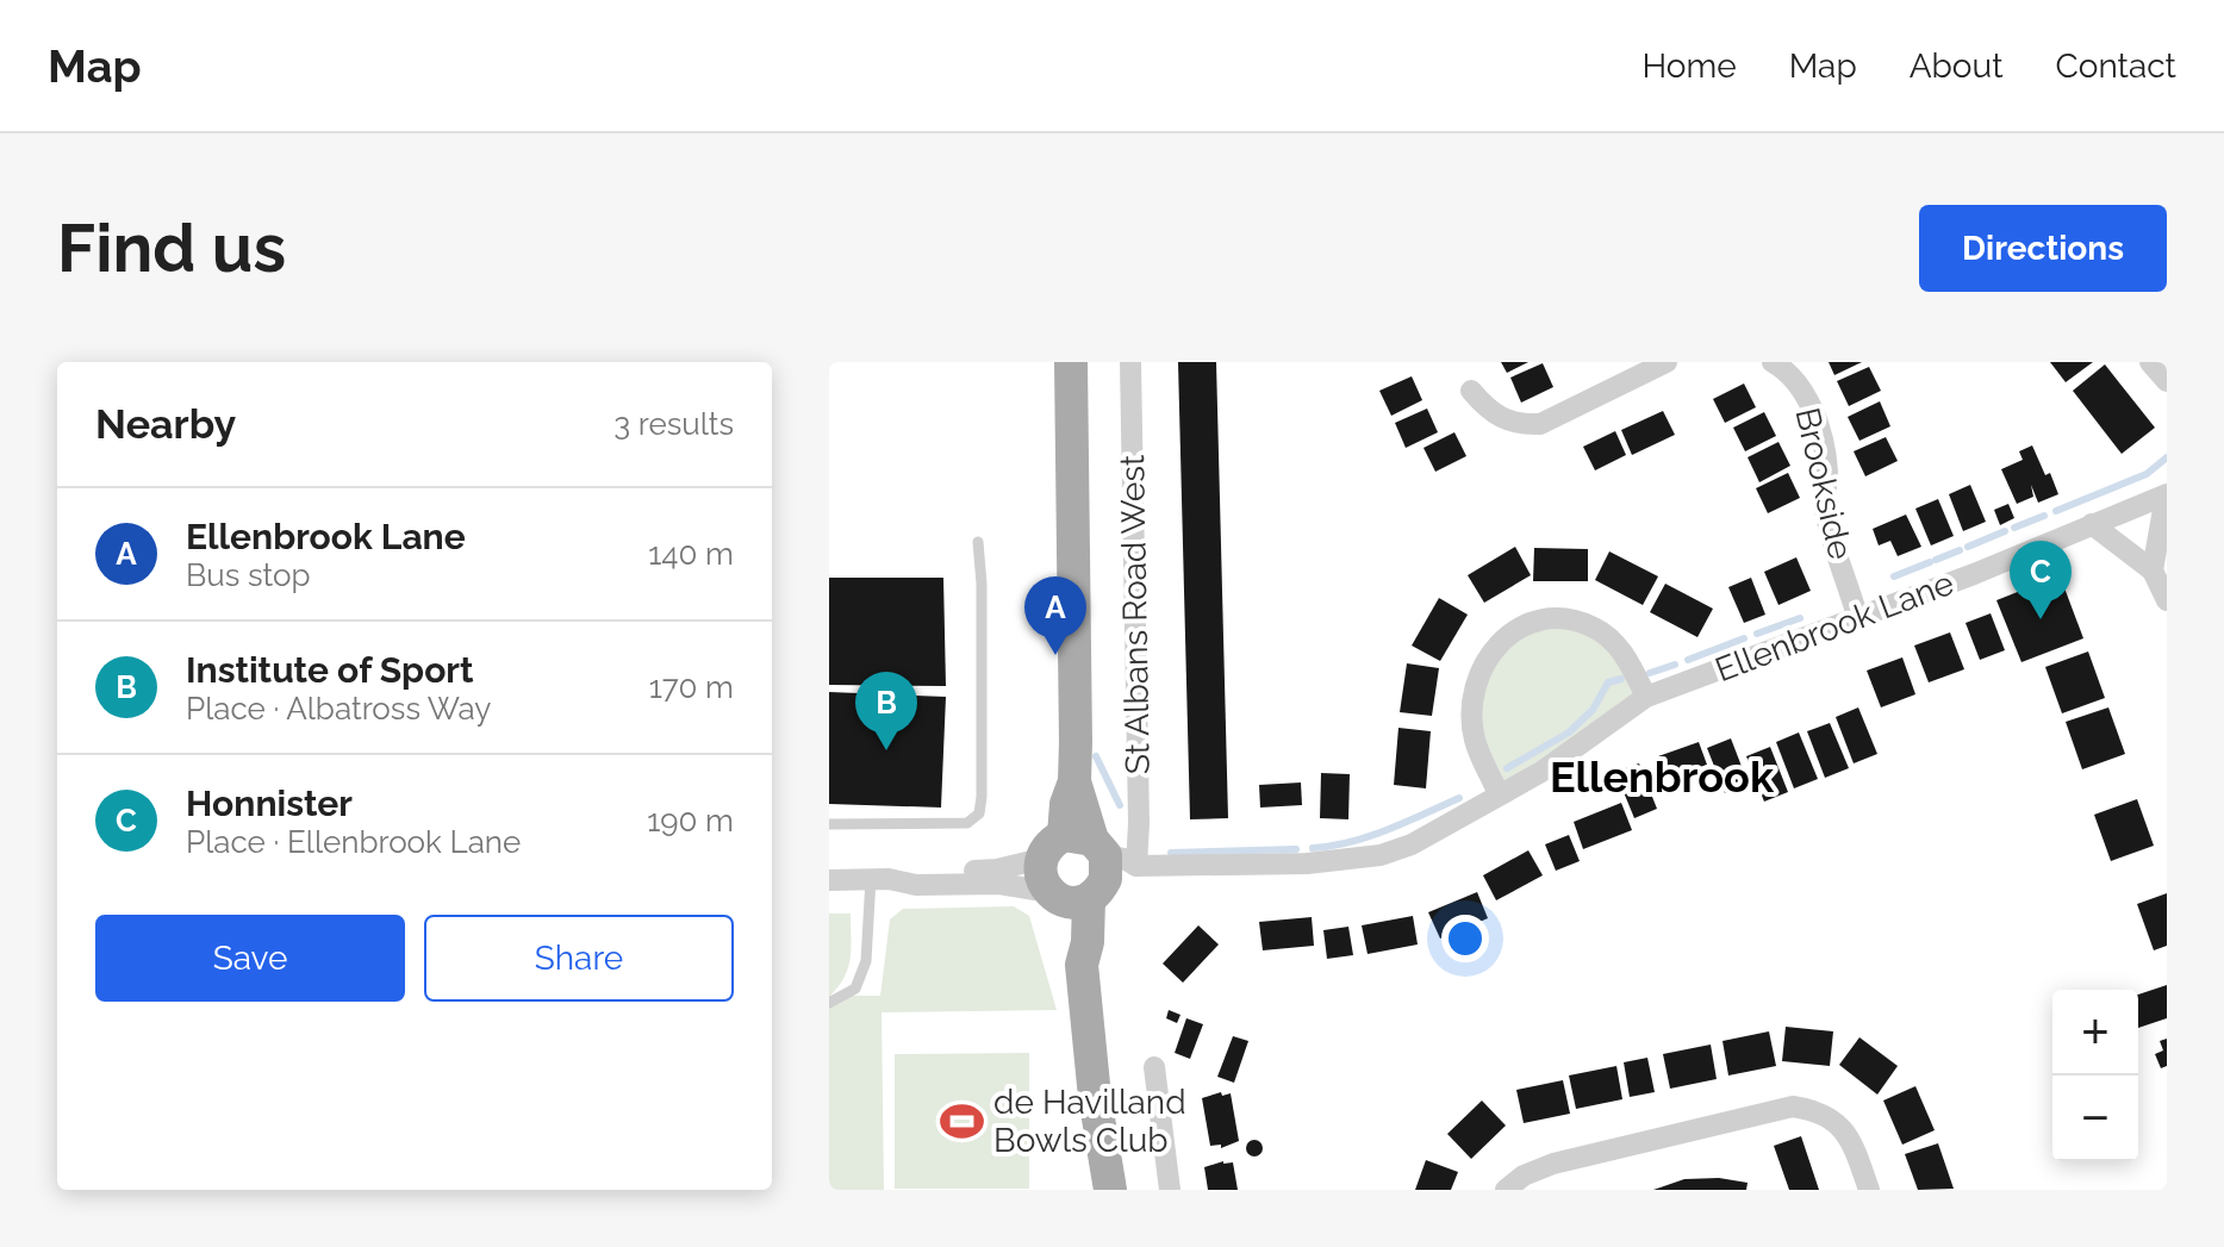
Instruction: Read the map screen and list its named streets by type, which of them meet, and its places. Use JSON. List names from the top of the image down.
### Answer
{
  "streets": {
    "main road": ["St Albans Road West"],
    "street": ["Brookside", "Ellenbrook Lane"]
  },
  "crossings": [
    ["Brookside", "Ellenbrook Lane"],
    ["St Albans Road West", "Ellenbrook Lane"]
  ],
  "districts": ["Ellenbrook"],
  "places": {
    "sports": ["de Havilland Bowls Club"]
  },
  "page": {
    "header": "Map",
    "nav": [
      "Home",
      "Map",
      "About",
      "Contact"
    ],
    "buttons": [
      "Directions",
      ["Save", "Share"]
    ],
    "title": "Find us",
    "heading": ["Nearby", "3 results"],
    "list": [
      {
        "mark": "A",
        "name": "Ellenbrook Lane",
        "note": "Bus stop",
        "value": "140 m"
      },
      {
        "mark": "B",
        "name": "Institute of Sport",
        "note": "Place · Albatross Way",
        "value": "170 m"
      },
      {
        "mark": "C",
        "name": "Honnister",
        "note": "Place · Ellenbrook Lane",
        "value": "190 m"
      }
    ],
    "pins": ["C", "A", "B"],
    "map_buttons": ["+", "−"]
  }
}
